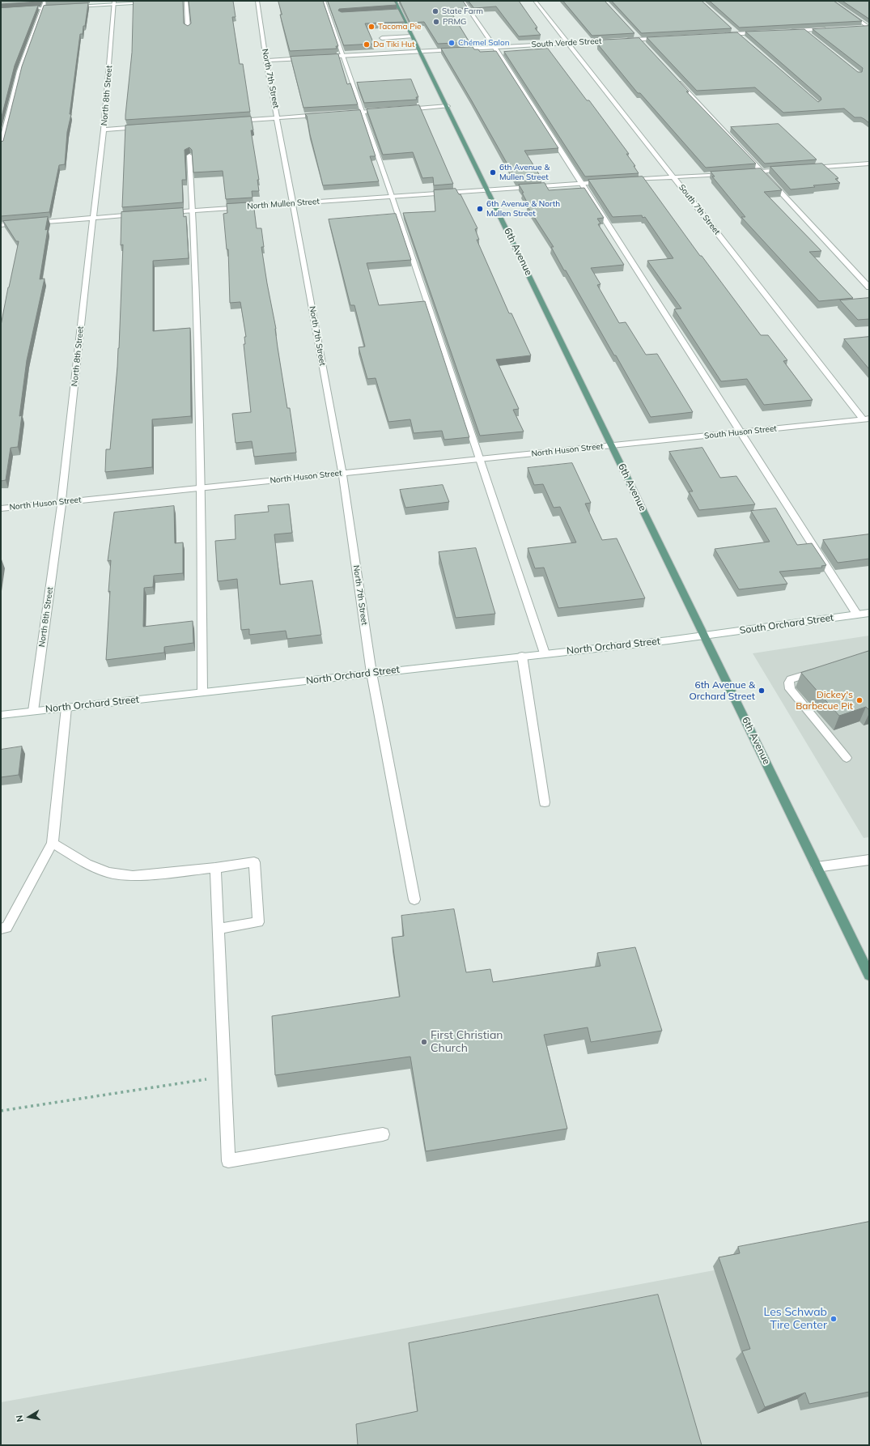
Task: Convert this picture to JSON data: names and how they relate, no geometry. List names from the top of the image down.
{
  "streets": {
    "main road": ["6th Avenue"],
    "street": [
      "South Verde Street",
      "North 7th Street",
      "North 8th Street",
      "North Mullen Street",
      "South 7th Street",
      "South Huson Street",
      "North Huson Street",
      "South Orchard Street",
      "North Orchard Street"
    ]
  },
  "crossings": [
    ["South Verde Street", "South 7th Street"],
    ["South Verde Street", "6th Avenue"],
    ["North 7th Street", "North Mullen Street"],
    ["North 7th Street", "North Huson Street"],
    ["North 7th Street", "North Orchard Street"],
    ["North 8th Street", "North Huson Street"],
    ["North 8th Street", "North Orchard Street"],
    ["North Mullen Street", "6th Avenue"],
    ["South 7th Street", "South Huson Street"],
    ["6th Avenue", "South Huson Street"],
    ["6th Avenue", "North Huson Street"],
    ["6th Avenue", "South Orchard Street"],
    ["6th Avenue", "North Orchard Street"],
    ["South Huson Street", "North Huson Street"],
    ["South Orchard Street", "North Orchard Street"]
  ],
  "places": [
    "State Farm",
    "PRMG",
    "Tacoma Pie",
    "Chémel Salon",
    "Da Tiki Hut",
    "6th Avenue & Mullen Street",
    "6th Avenue & North Mullen Street",
    "6th Avenue & Orchard Street",
    "Dickey's Barbecue Pit",
    "First Christian Church",
    "Les Schwab Tire Center"
  ],
  "north": "left"
}
